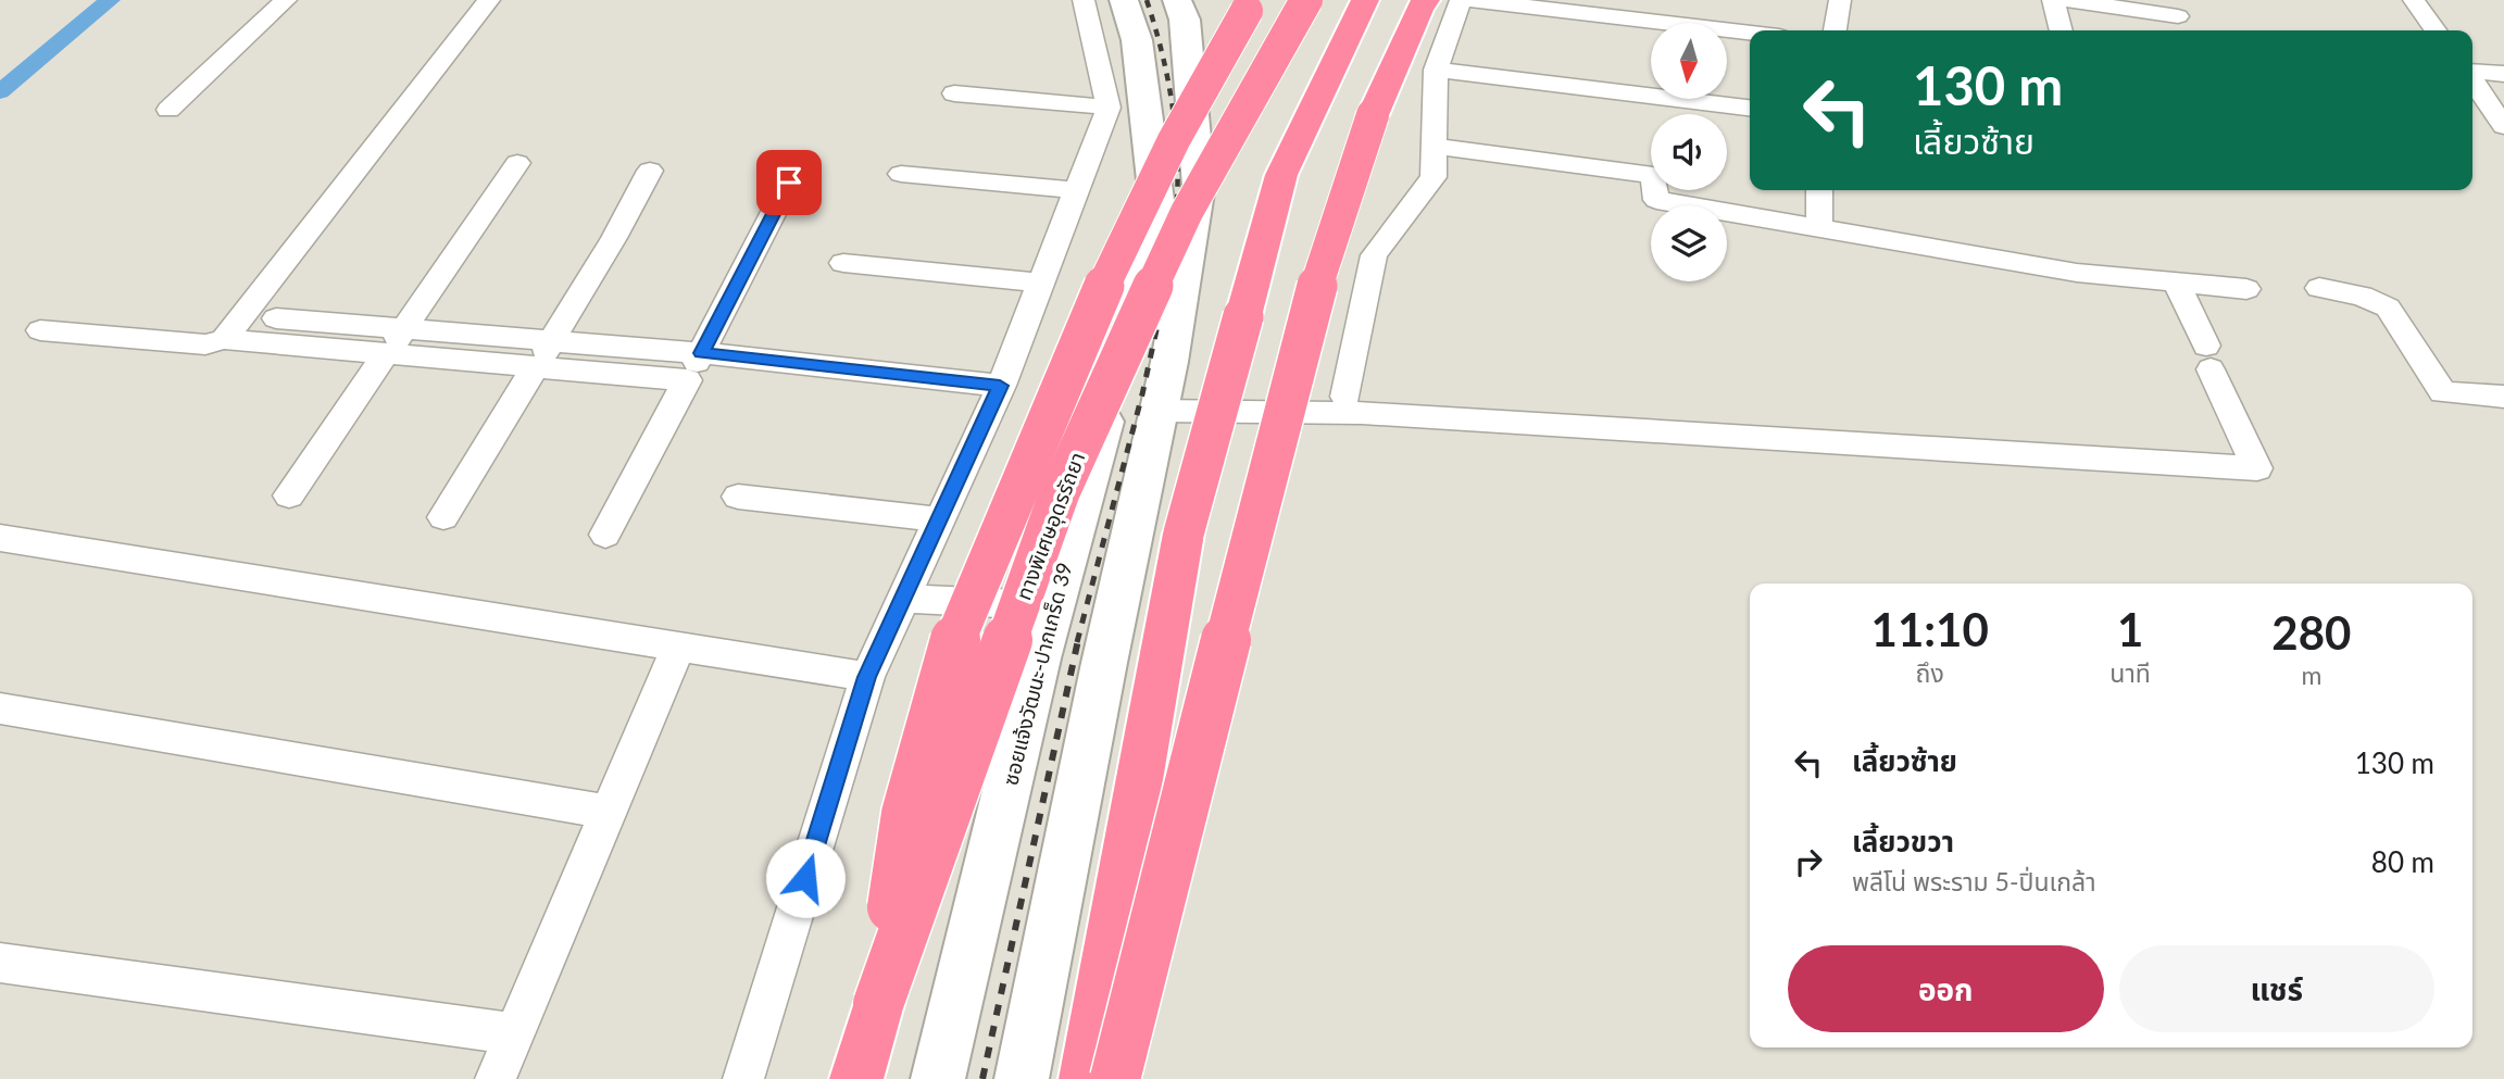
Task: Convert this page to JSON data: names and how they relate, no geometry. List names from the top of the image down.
{
  "streets": {
    "highway": ["ทางพิเศษอุดรรัถยา"],
    "main road": ["ซอยแจ้งวัฒนะ-ปากเกร็ด 39"]
  },
  "north": "bottom",
  "page": {
    "turn": ["130 m", "เลี้ยวซ้าย"],
    "eta": [
      "11:10",
      "ถึง",
      "1",
      "นาที",
      "280",
      "m"
    ],
    "list": [
      {
        "name": "เลี้ยวซ้าย",
        "value": "130 m"
      },
      {
        "name": "เลี้ยวขวา",
        "note": "พลีโน่ พระราม 5-ปิ่นเกล้า",
        "value": "80 m"
      }
    ],
    "buttons": ["ออก", "แชร์"]
  }
}
